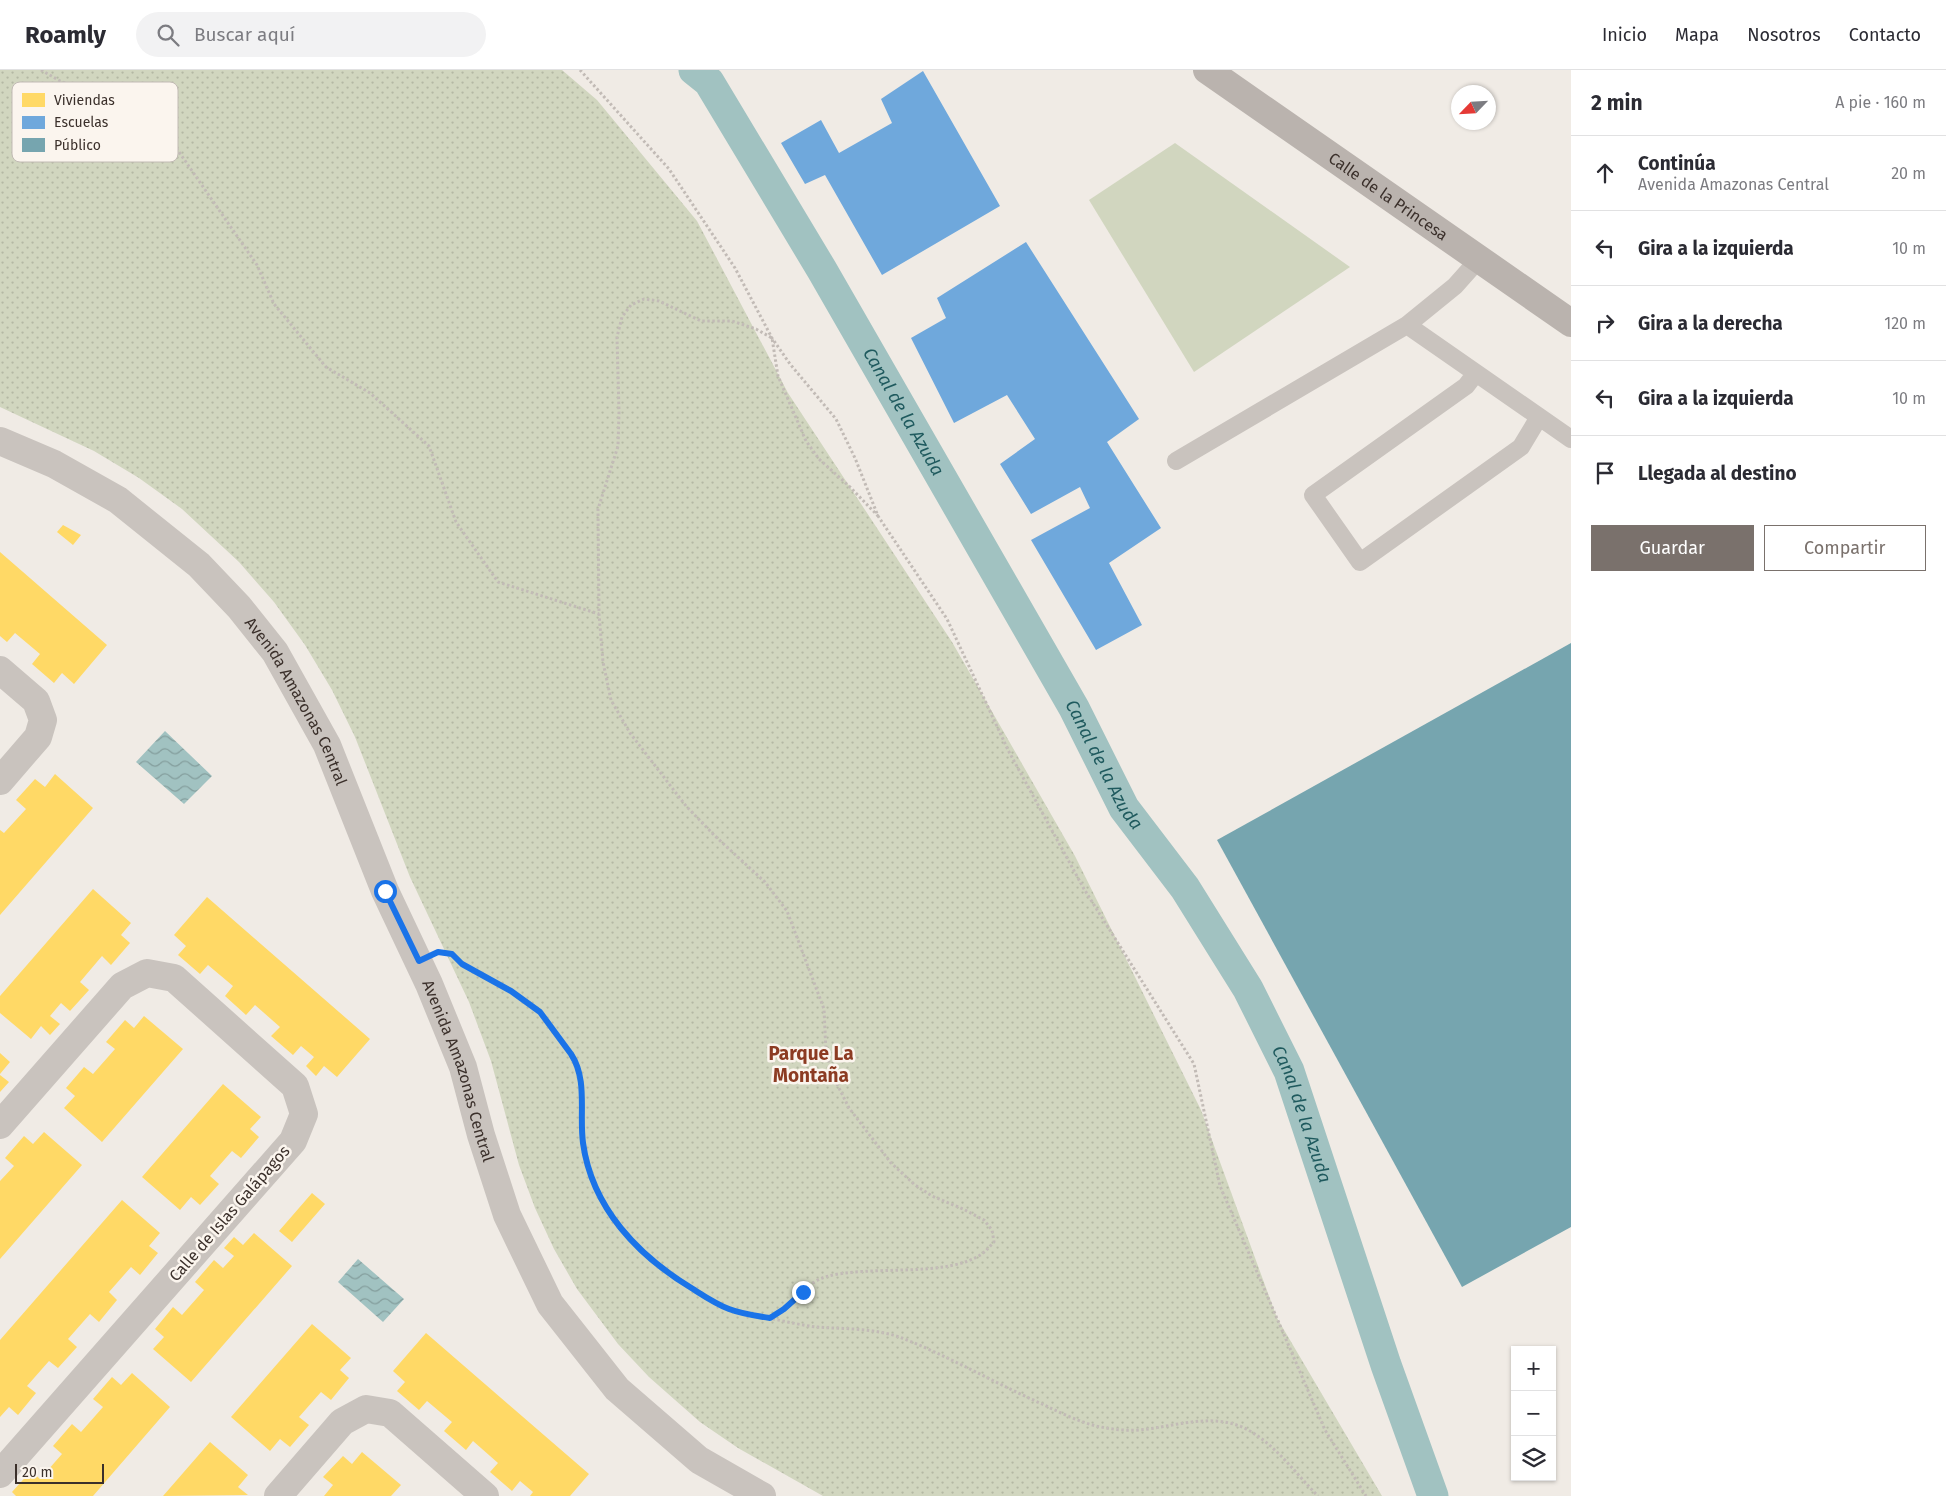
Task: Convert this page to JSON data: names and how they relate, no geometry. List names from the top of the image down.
{
  "streets": {
    "street": ["Calle de la Princesa", "Avenida Amazonas Central", "Calle de Islas Galápagos"]
  },
  "districts": ["Parque La Montaña"],
  "water": ["Canal de la Azuda"],
  "legend": ["Viviendas", "Escuelas", "Público"],
  "scale_bar": "20 m",
  "north": "bottom left",
  "page": {
    "header": "Roamly",
    "search": "Buscar aquí",
    "nav": [
      "Inicio",
      "Mapa",
      "Nosotros",
      "Contacto"
    ],
    "heading": ["2 min", "A pie · 160 m"],
    "list": [
      ["Continúa", "Avenida Amazonas Central", "20 m"],
      ["Gira a la izquierda", "10 m"],
      ["Gira a la derecha", "120 m"],
      ["Gira a la izquierda", "10 m"],
      "Llegada al destino"
    ],
    "buttons": ["Guardar", "Compartir"],
    "map_buttons": ["+", "−"],
    "scale": "20 m"
  }
}
